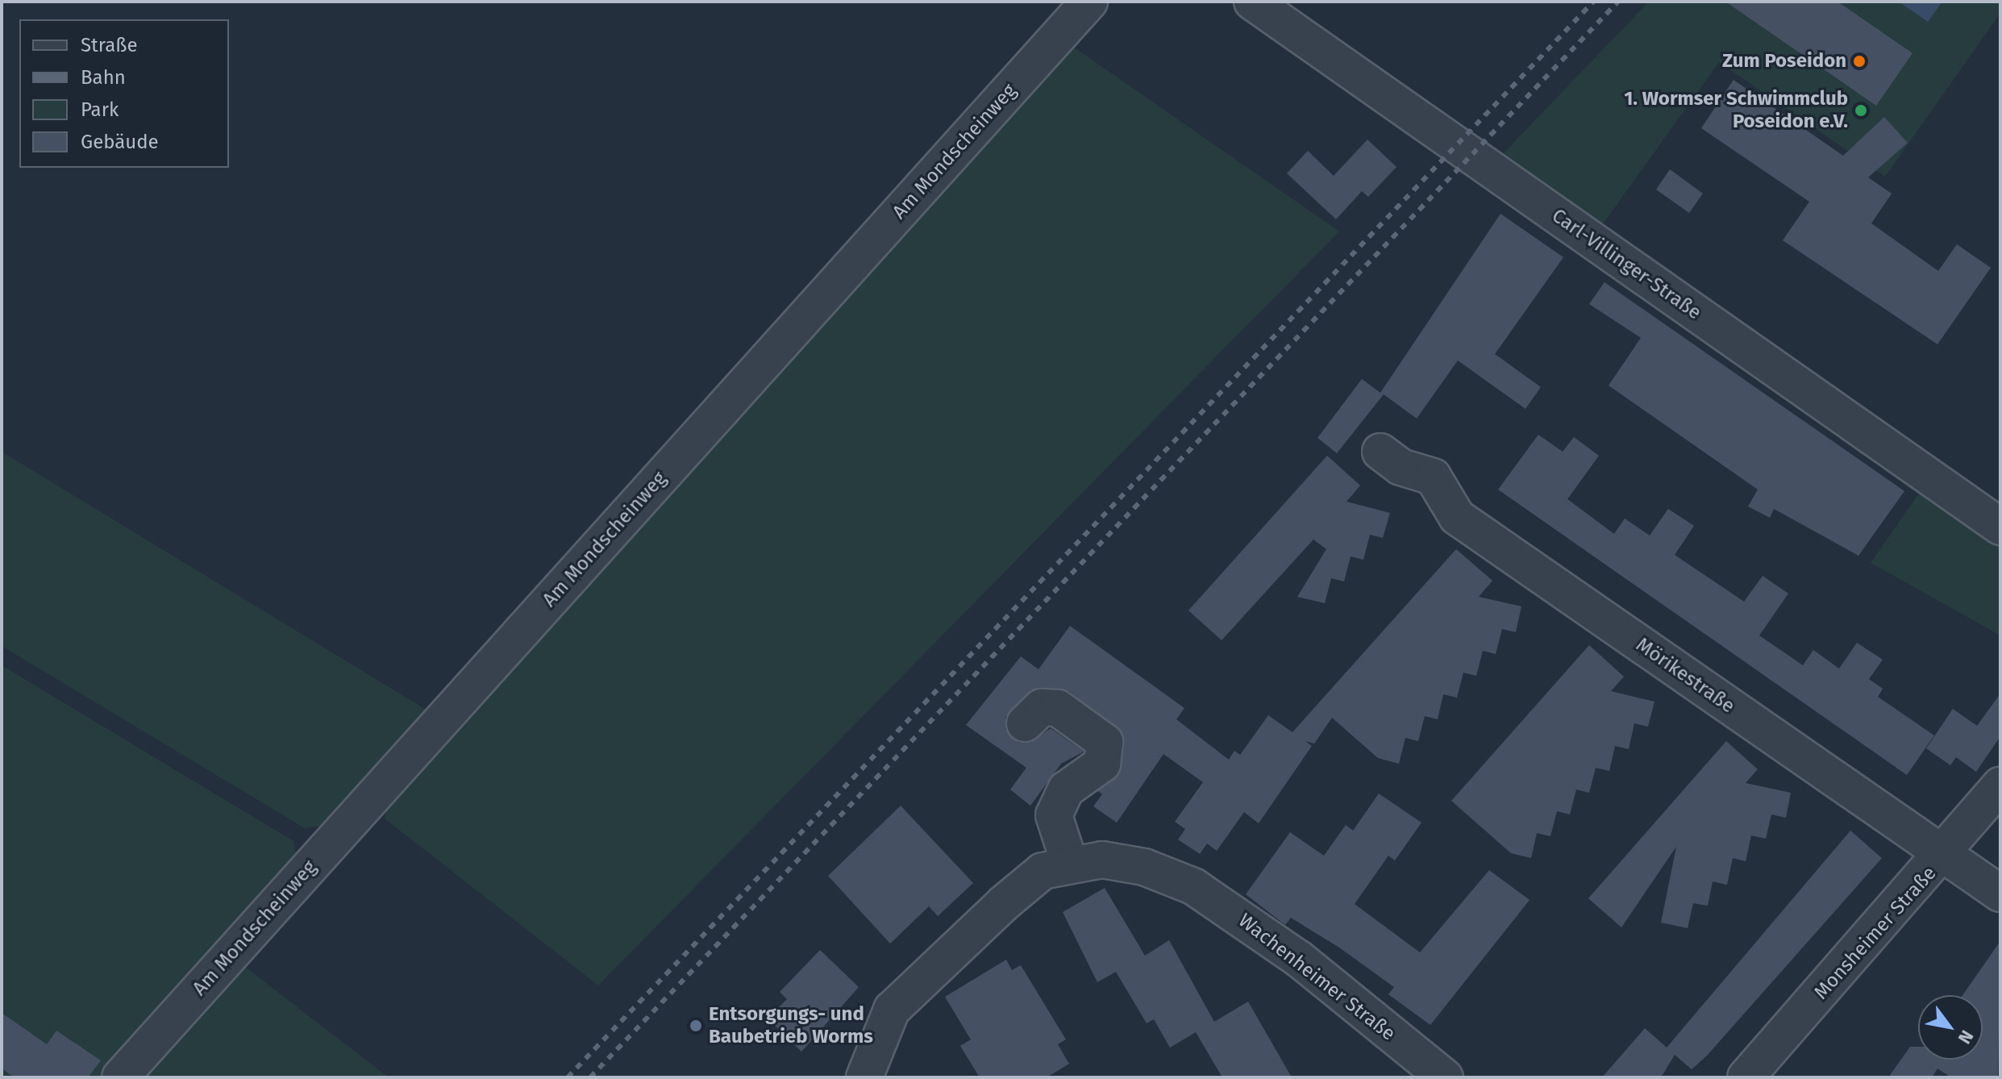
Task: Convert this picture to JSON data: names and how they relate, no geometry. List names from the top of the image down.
{
  "streets": {
    "street": [
      "Am Mondscheinweg",
      "Carl-Villinger-Straße",
      "Mörikestraße",
      "Monsheimer Straße",
      "Wachenheimer Straße"
    ]
  },
  "crossings": [
    ["Mörikestraße", "Monsheimer Straße"]
  ],
  "places": ["Zum Poseidon", "1. Wormser Schwimmclub Poseidon e.V.", "Entsorgungs- und Baubetrieb Worms"],
  "legend": [
    "Straße",
    "Bahn",
    "Park",
    "Gebäude"
  ],
  "north": "bottom right"
}
